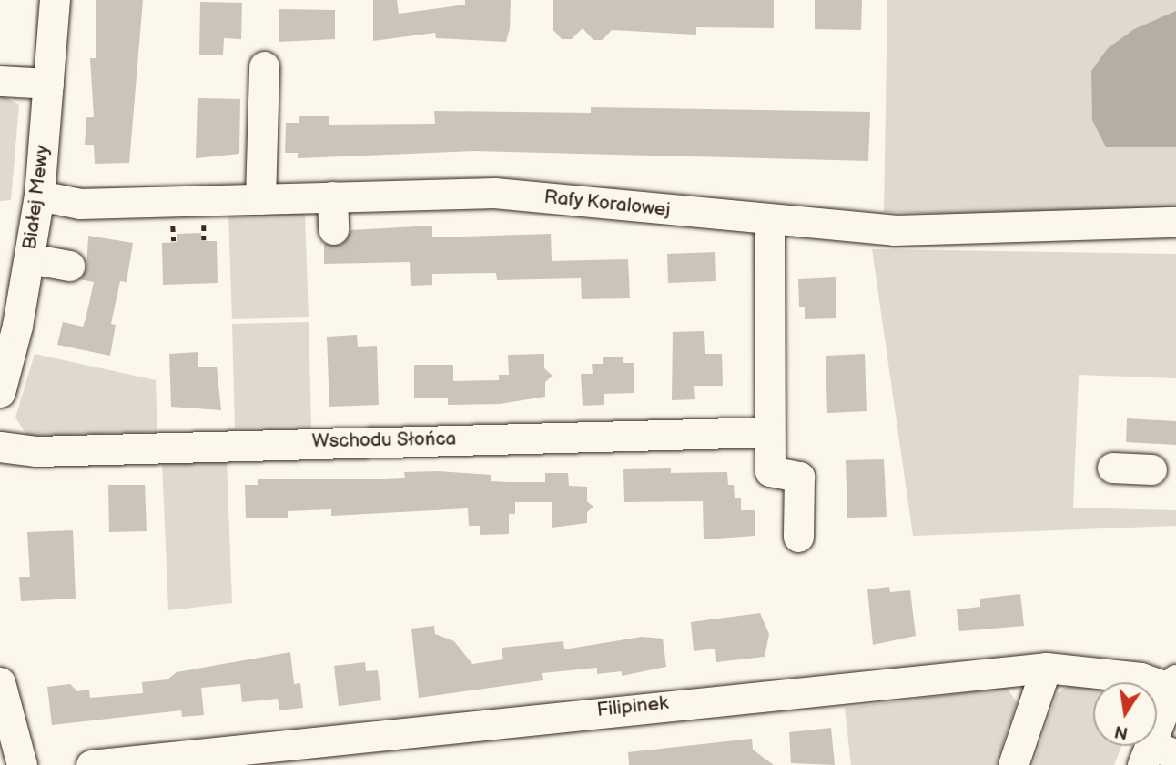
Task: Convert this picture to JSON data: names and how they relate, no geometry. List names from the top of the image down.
{
  "streets": {
    "street": [
      "Białej Mewy",
      "Rafy Koralowej",
      "Wschodu Słońca",
      "Filipinek"
    ]
  },
  "crossings": [
    ["Białej Mewy", "Rafy Koralowej"]
  ],
  "north": "bottom"
}
